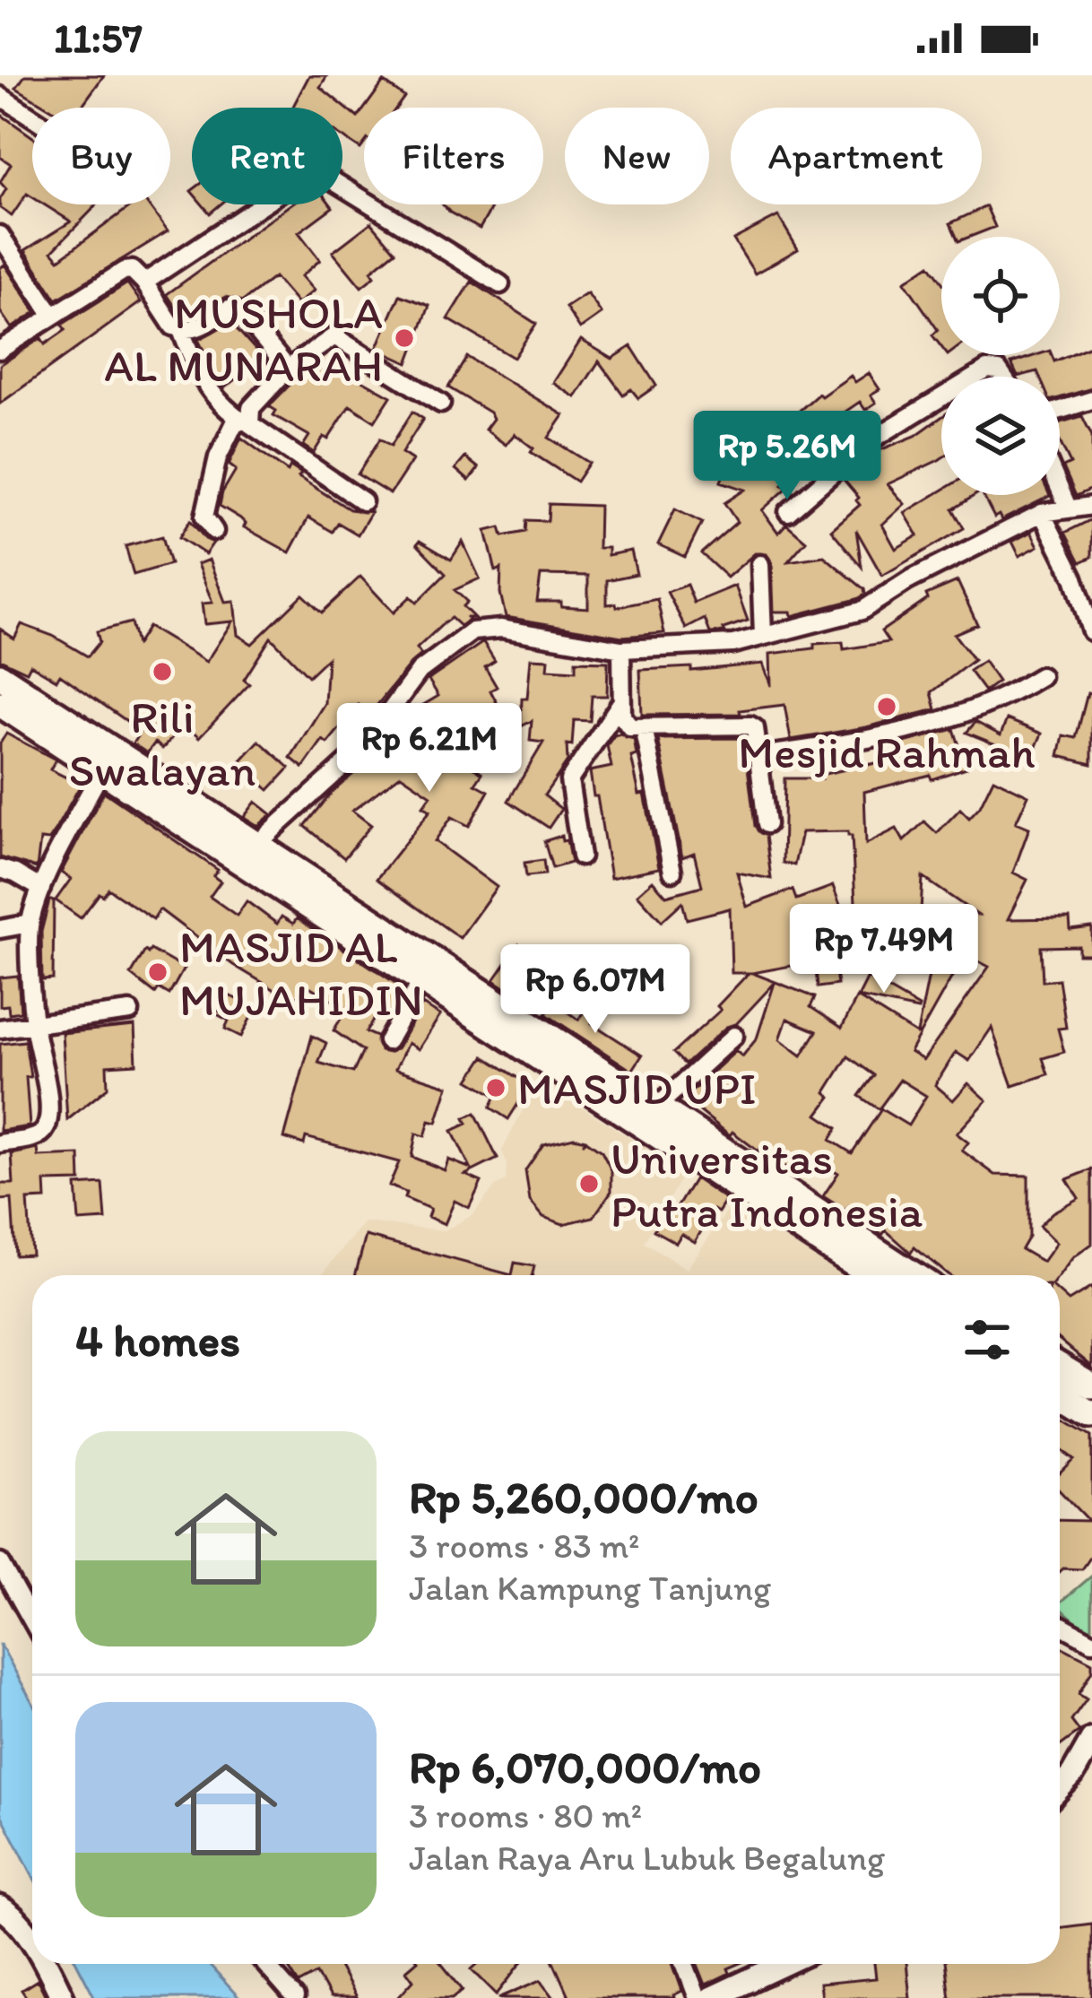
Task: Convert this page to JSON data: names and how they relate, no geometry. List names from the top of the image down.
{
  "places": [
    "MUSHOLA AL MUNARAH",
    "Rili Swalayan",
    "Mesjid Rahmah",
    "MASJID AL MUJAHIDIN",
    "MASJID UPI",
    "Universitas Putra Indonesia"
  ],
  "page": {
    "status": "11:57",
    "chip": [
      "Buy",
      "Rent",
      "Filters",
      "New",
      "Apartment"
    ],
    "price": [
      "Rp 5.26M",
      "Rp 6.21M",
      "Rp 7.49M",
      "Rp 6.07M"
    ],
    "heading": "4 homes",
    "list": [
      {
        "name": "Rp 5,260,000/mo",
        "note": "3 rooms · 83 m² · Jalan Kampung Tanjung"
      },
      {
        "name": "Rp 6,070,000/mo",
        "note": "3 rooms · 80 m² · Jalan Raya Aru Lubuk Begalung"
      }
    ]
  }
}
